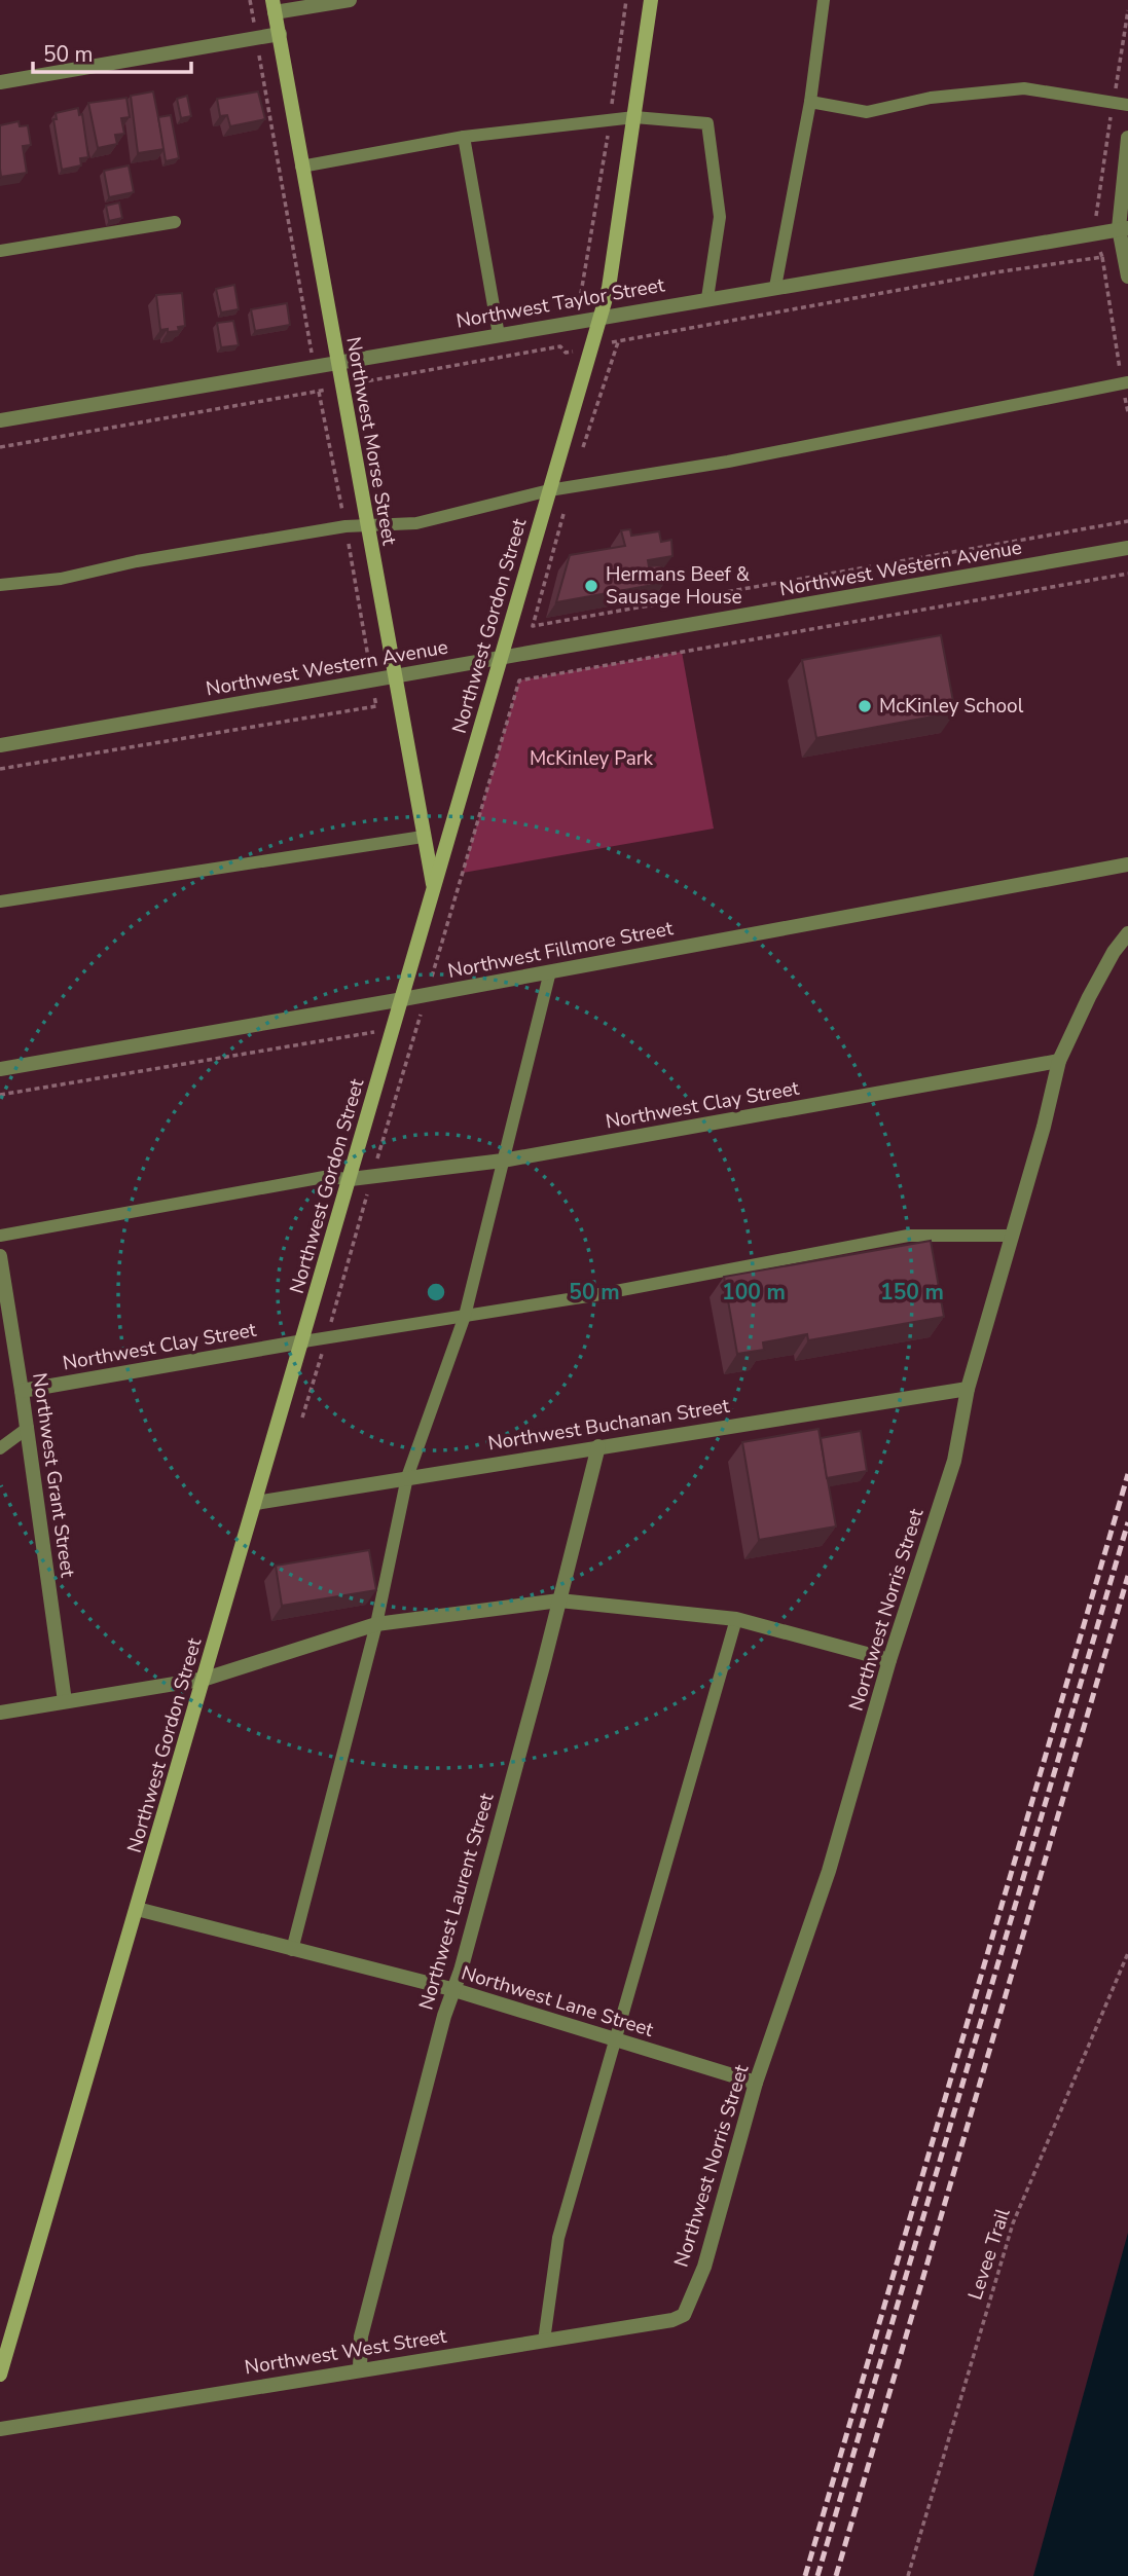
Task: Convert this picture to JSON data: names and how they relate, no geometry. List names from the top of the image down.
{
  "streets": {
    "main road": ["Northwest Morse Street", "Northwest Gordon Street"],
    "street": [
      "Northwest Taylor Street",
      "Northwest Western Avenue",
      "Northwest Fillmore Street",
      "Northwest Clay Street",
      "Northwest Buchanan Street",
      "Northwest Grant Street",
      "Northwest Norris Street",
      "Northwest Laurent Street",
      "Northwest Lane Street",
      "Northwest West Street"
    ],
    "path": ["Levee Trail"]
  },
  "crossings": [
    ["Northwest Taylor Street", "Northwest Morse Street"],
    ["Northwest Taylor Street", "Northwest Gordon Street"],
    ["Northwest Morse Street", "Northwest Western Avenue"],
    ["Northwest Morse Street", "Northwest Gordon Street"],
    ["Northwest Western Avenue", "Northwest Gordon Street"],
    ["Northwest Gordon Street", "Northwest Fillmore Street"],
    ["Northwest Gordon Street", "Northwest Clay Street"],
    ["Northwest Gordon Street", "Northwest Buchanan Street"],
    ["Northwest Gordon Street", "Northwest Lane Street"],
    ["Northwest Clay Street", "Northwest Grant Street"],
    ["Northwest Clay Street", "Northwest Norris Street"],
    ["Northwest Buchanan Street", "Northwest Norris Street"],
    ["Northwest Buchanan Street", "Northwest Laurent Street"],
    ["Northwest Norris Street", "Northwest Lane Street"],
    ["Northwest Norris Street", "Northwest West Street"],
    ["Northwest Laurent Street", "Northwest Lane Street"],
    ["Northwest Laurent Street", "Northwest West Street"]
  ],
  "parks": ["McKinley Park"],
  "places": ["Hermans Beef & Sausage House", "McKinley School"],
  "scale_bar": "50 m",
  "rings": ["50 m", "100 m", "150 m"]
}
